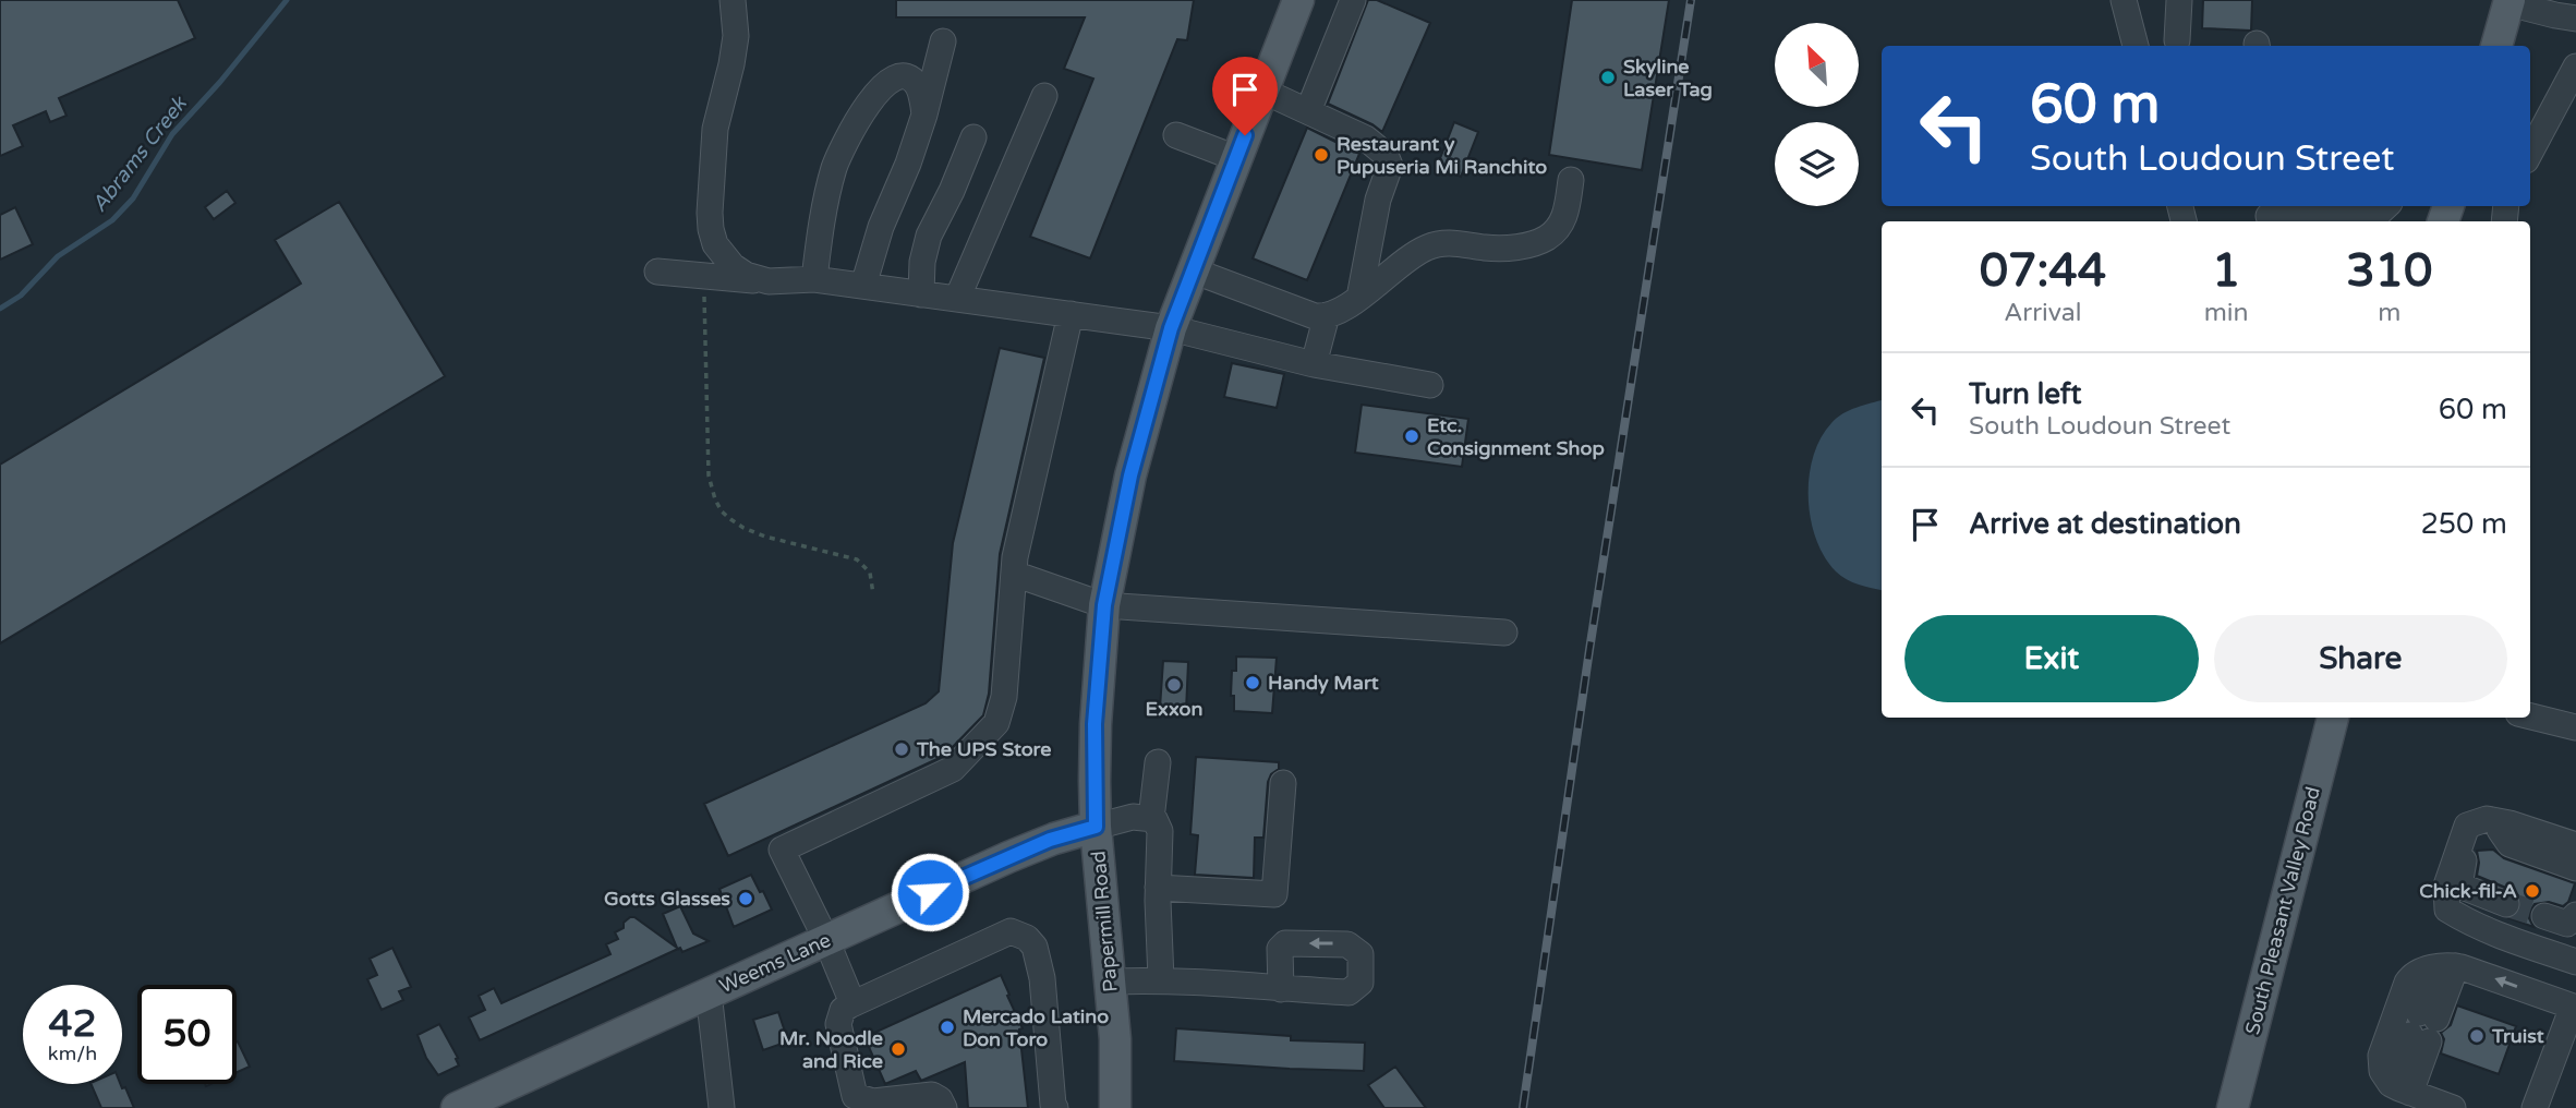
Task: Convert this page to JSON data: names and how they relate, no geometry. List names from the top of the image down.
{
  "streets": {
    "main road": ["South Pleasant Valley Road", "Papermill Road", "Weems Lane"]
  },
  "crossings": [
    ["Papermill Road", "Weems Lane"]
  ],
  "water": ["Abrams Creek"],
  "places": [
    "Skyline Laser Tag",
    "Restaurant y Pupuseria Mi Ranchito",
    "Etc. Consignment Shop",
    "Handy Mart",
    "Exxon",
    "The UPS Store",
    "Chick-fil-A",
    "Gotts Glasses",
    "Mercado Latino Don Toro",
    "Truist",
    "Mr. Noodle and Rice"
  ],
  "north": "top left",
  "page": {
    "turn": ["60 m", "South Loudoun Street"],
    "eta": [
      "07:44",
      "Arrival",
      "1",
      "min",
      "310",
      "m"
    ],
    "list": [
      {
        "name": "Turn left",
        "note": "South Loudoun Street",
        "value": "60 m"
      },
      {
        "name": "Arrive at destination",
        "value": "250 m"
      }
    ],
    "buttons": ["Exit", "Share"],
    "speed": "42 km/h",
    "limit": "50"
  }
}
